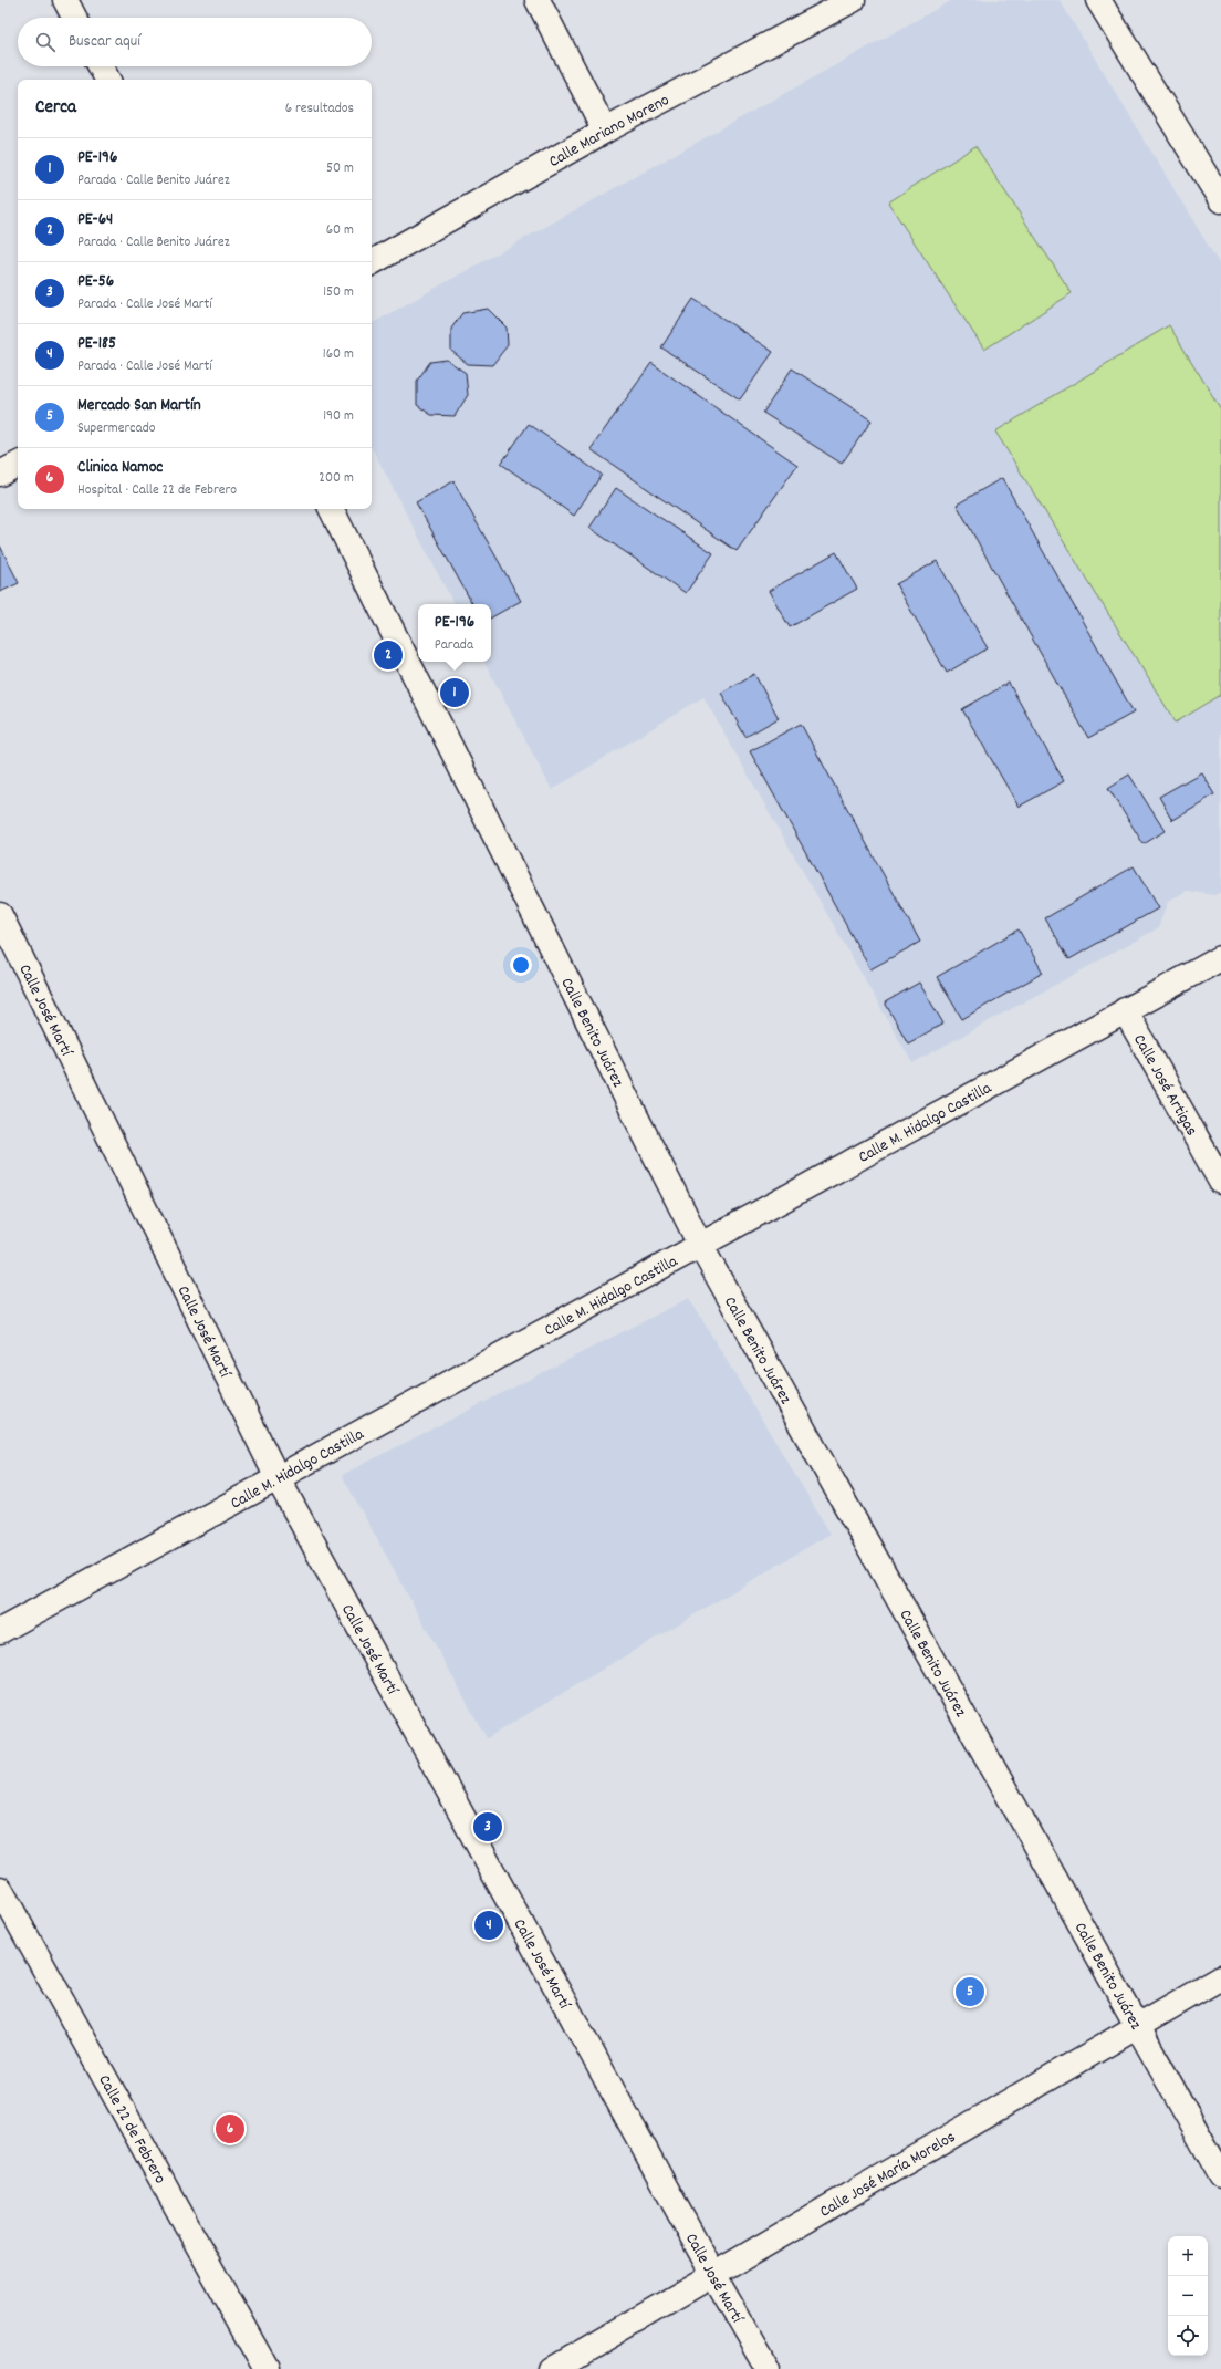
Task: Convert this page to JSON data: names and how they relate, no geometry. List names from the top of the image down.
{
  "streets": {
    "street": [
      "Calle Mariano Moreno",
      "Calle José Martí",
      "Calle Benito Juárez",
      "Calle José Artigas",
      "Calle M. Hidalgo Castilla",
      "Calle 22 de Febrero",
      "Calle José María Morelos"
    ]
  },
  "crossings": [
    ["Calle José Martí", "Calle M. Hidalgo Castilla"],
    ["Calle José Martí", "Calle José María Morelos"],
    ["Calle Benito Juárez", "Calle M. Hidalgo Castilla"],
    ["Calle Benito Juárez", "Calle José María Morelos"],
    ["Calle José Artigas", "Calle M. Hidalgo Castilla"]
  ],
  "page": {
    "search": "Buscar aquí",
    "heading": ["Cerca", "6 resultados"],
    "list": [
      {
        "mark": "1",
        "name": "PE-196",
        "note": "Parada · Calle Benito Juárez",
        "value": "50 m"
      },
      {
        "mark": "2",
        "name": "PE-64",
        "note": "Parada · Calle Benito Juárez",
        "value": "60 m"
      },
      {
        "mark": "3",
        "name": "PE-56",
        "note": "Parada · Calle José Martí",
        "value": "150 m"
      },
      {
        "mark": "4",
        "name": "PE-185",
        "note": "Parada · Calle José Martí",
        "value": "160 m"
      },
      {
        "mark": "5",
        "name": "Mercado San Martín",
        "note": "Supermercado",
        "value": "190 m"
      },
      {
        "mark": "6",
        "name": "Clinica Namoc",
        "note": "Hospital · Calle 22 de Febrero",
        "value": "200 m"
      }
    ],
    "popup": ["PE-196", "Parada"],
    "pins": [
      "2",
      "1",
      "3",
      "4",
      "5",
      "6"
    ],
    "map_buttons": ["+", "−"]
  }
}
